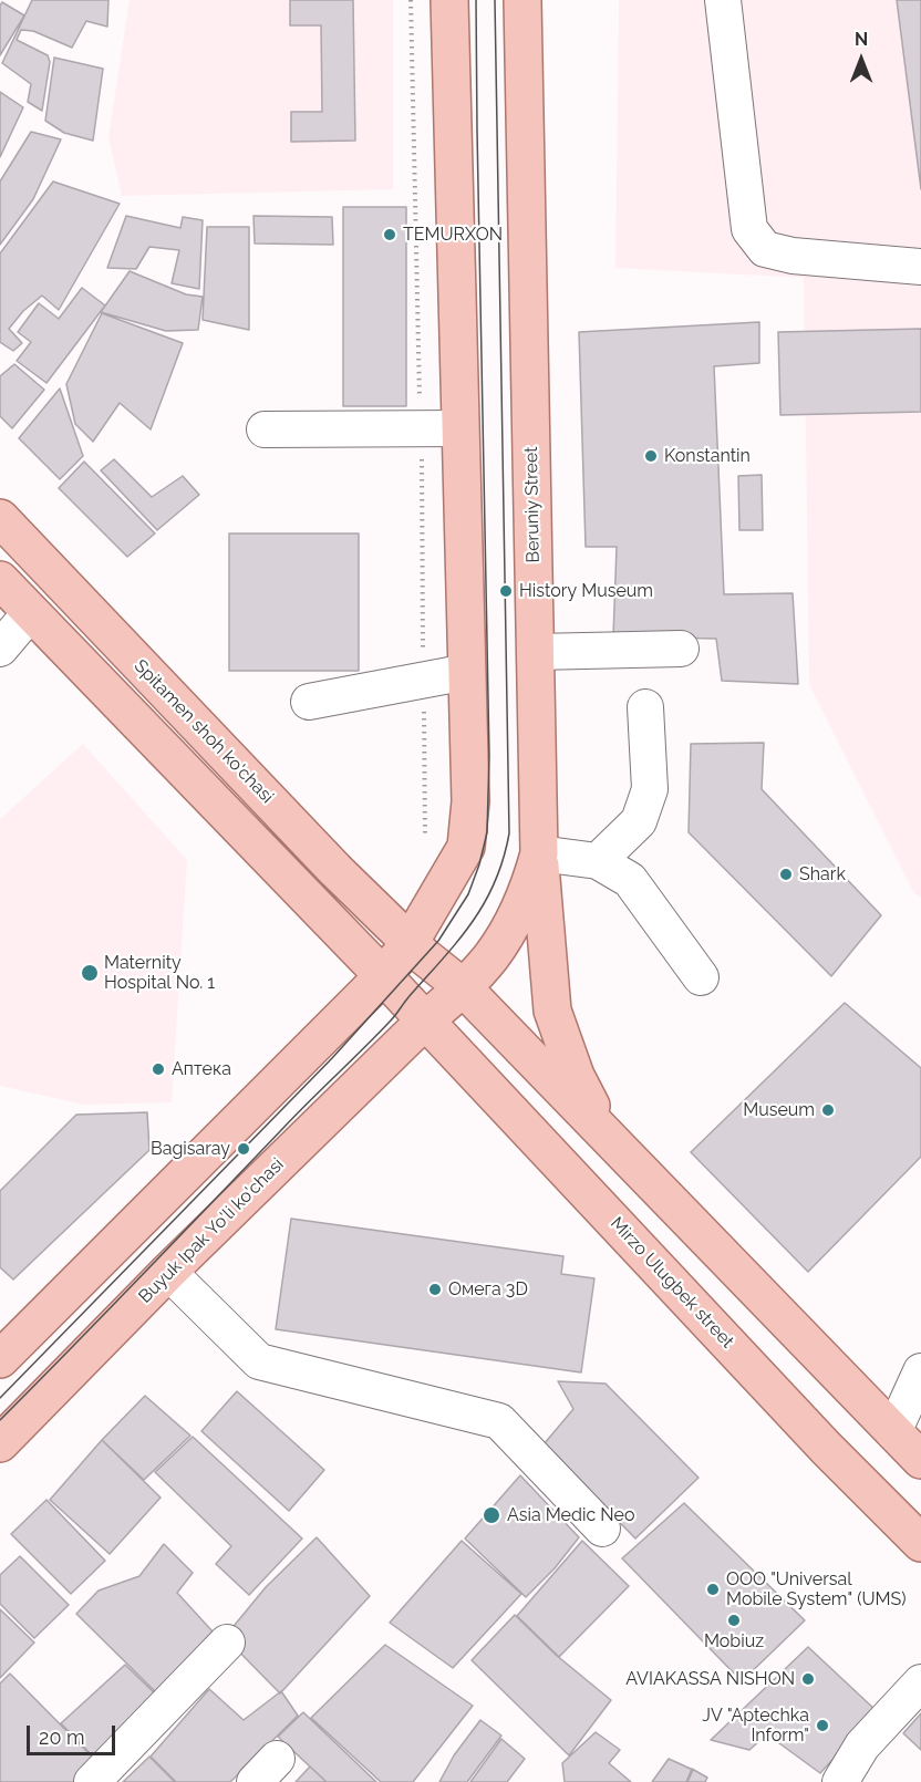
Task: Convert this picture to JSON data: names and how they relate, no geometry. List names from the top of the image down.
{
  "streets": {
    "main road": [
      "Beruniy Street",
      "Spitamen shoh ko'chasi",
      "Buyuk Ipak Yo'li ko'chasi",
      "Mirzo Ulugbek street"
    ]
  },
  "crossings": [
    ["Beruniy Street", "Spitamen shoh ko'chasi"],
    ["Beruniy Street", "Buyuk Ipak Yo'li ko'chasi"],
    ["Spitamen shoh ko'chasi", "Buyuk Ipak Yo'li ko'chasi"],
    ["Buyuk Ipak Yo'li ko'chasi", "Mirzo Ulugbek street"]
  ],
  "places": [
    "TEMURXON",
    "Konstantin",
    "History Museum",
    "Shark",
    "Maternity Hospital No. 1",
    "Аптека",
    "Museum",
    "Bagisaray",
    "Омега 3D",
    "Asia Medic Neo",
    "ООО \"Universal Mobile System\" (UMS)",
    "Mobiuz",
    "AVIAKASSA NISHON",
    "JV \"Aptechka Inform\""
  ],
  "scale_bar": "20 m",
  "north": "top"
}
